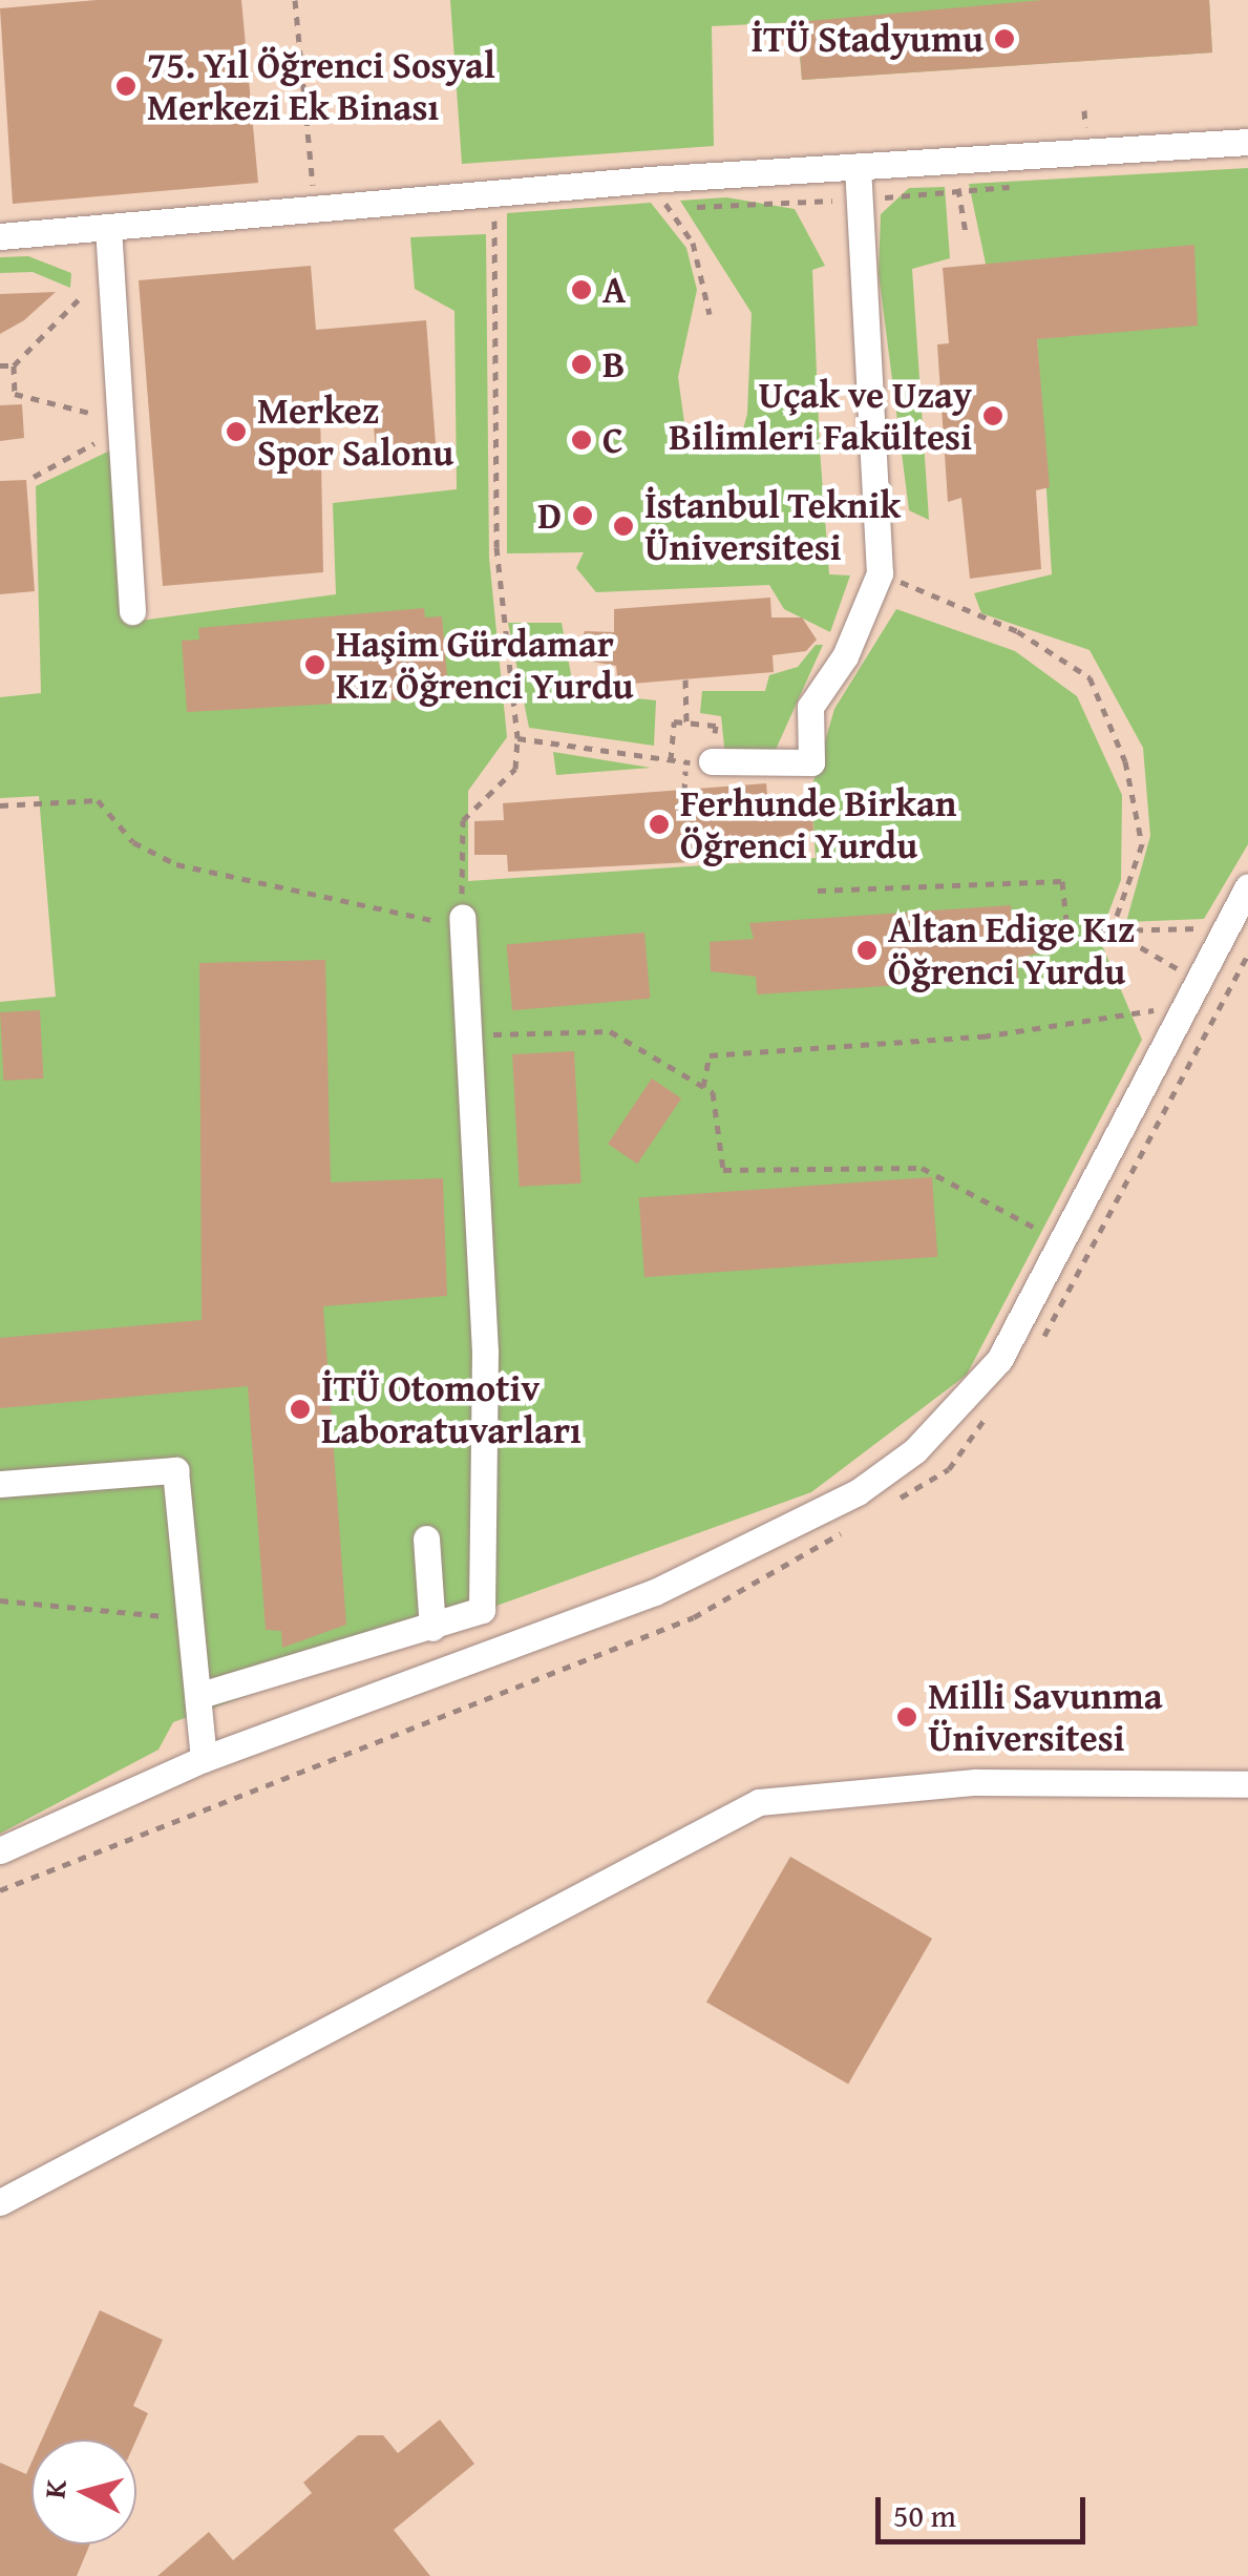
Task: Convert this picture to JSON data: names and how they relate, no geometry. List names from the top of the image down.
{
  "places": [
    "İTÜ Stadyumu",
    "75. Yıl Öğrenci Sosyal Merkezi Ek Binası",
    "A",
    "B",
    "Uçak ve Uzay Bilimleri Fakültesi",
    "Merkez Spor Salonu",
    "C",
    "D",
    "İstanbul Teknik Üniversitesi",
    "Haşim Gürdamar Kız Öğrenci Yurdu",
    "Ferhunde Birkan Öğrenci Yurdu",
    "Altan Edige Kız Öğrenci Yurdu",
    "İTÜ Otomotiv Laboratuvarları",
    "Milli Savunma Üniversitesi"
  ],
  "scale_bar": "50 m",
  "north": "left"
}
